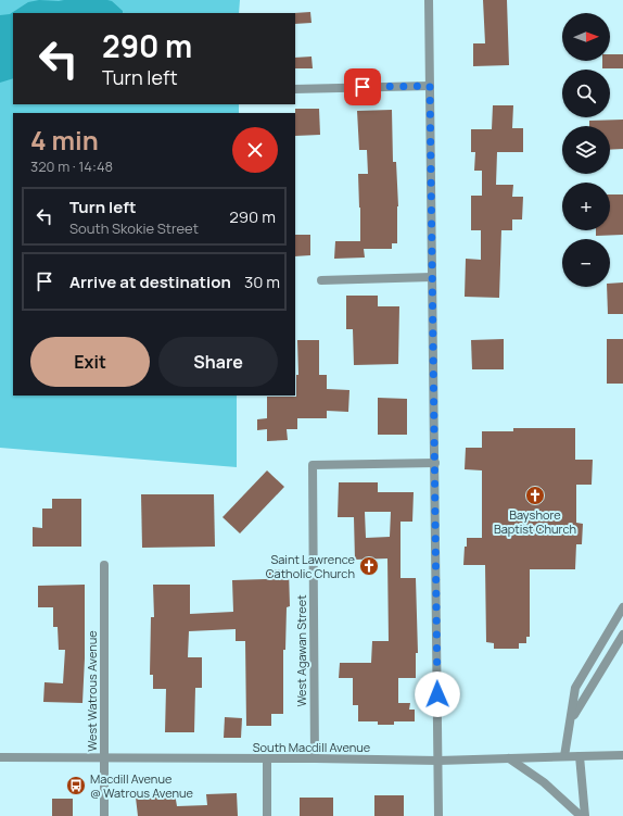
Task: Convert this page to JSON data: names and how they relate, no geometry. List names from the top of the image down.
{
  "streets": {
    "street": ["West Agawan Street", "West Watrous Avenue", "South Macdill Avenue"]
  },
  "crossings": [
    ["West Agawan Street", "South Macdill Avenue"],
    ["West Watrous Avenue", "South Macdill Avenue"]
  ],
  "places": {
    "church": ["Bayshore Baptist Church", "Saint Lawrence Catholic Church"],
    "bus stop": ["Macdill Avenue @ Watrous Avenue"]
  },
  "north": "right",
  "page": {
    "map_buttons": ["+", "−"],
    "turn": ["290 m", "Turn left"],
    "heading": ["4 min", "320 m · 14:48"],
    "list": [
      {
        "name": "Turn left",
        "note": "South Skokie Street",
        "value": "290 m"
      },
      {
        "name": "Arrive at destination",
        "value": "30 m"
      }
    ],
    "buttons": ["Exit", "Share"]
  }
}
